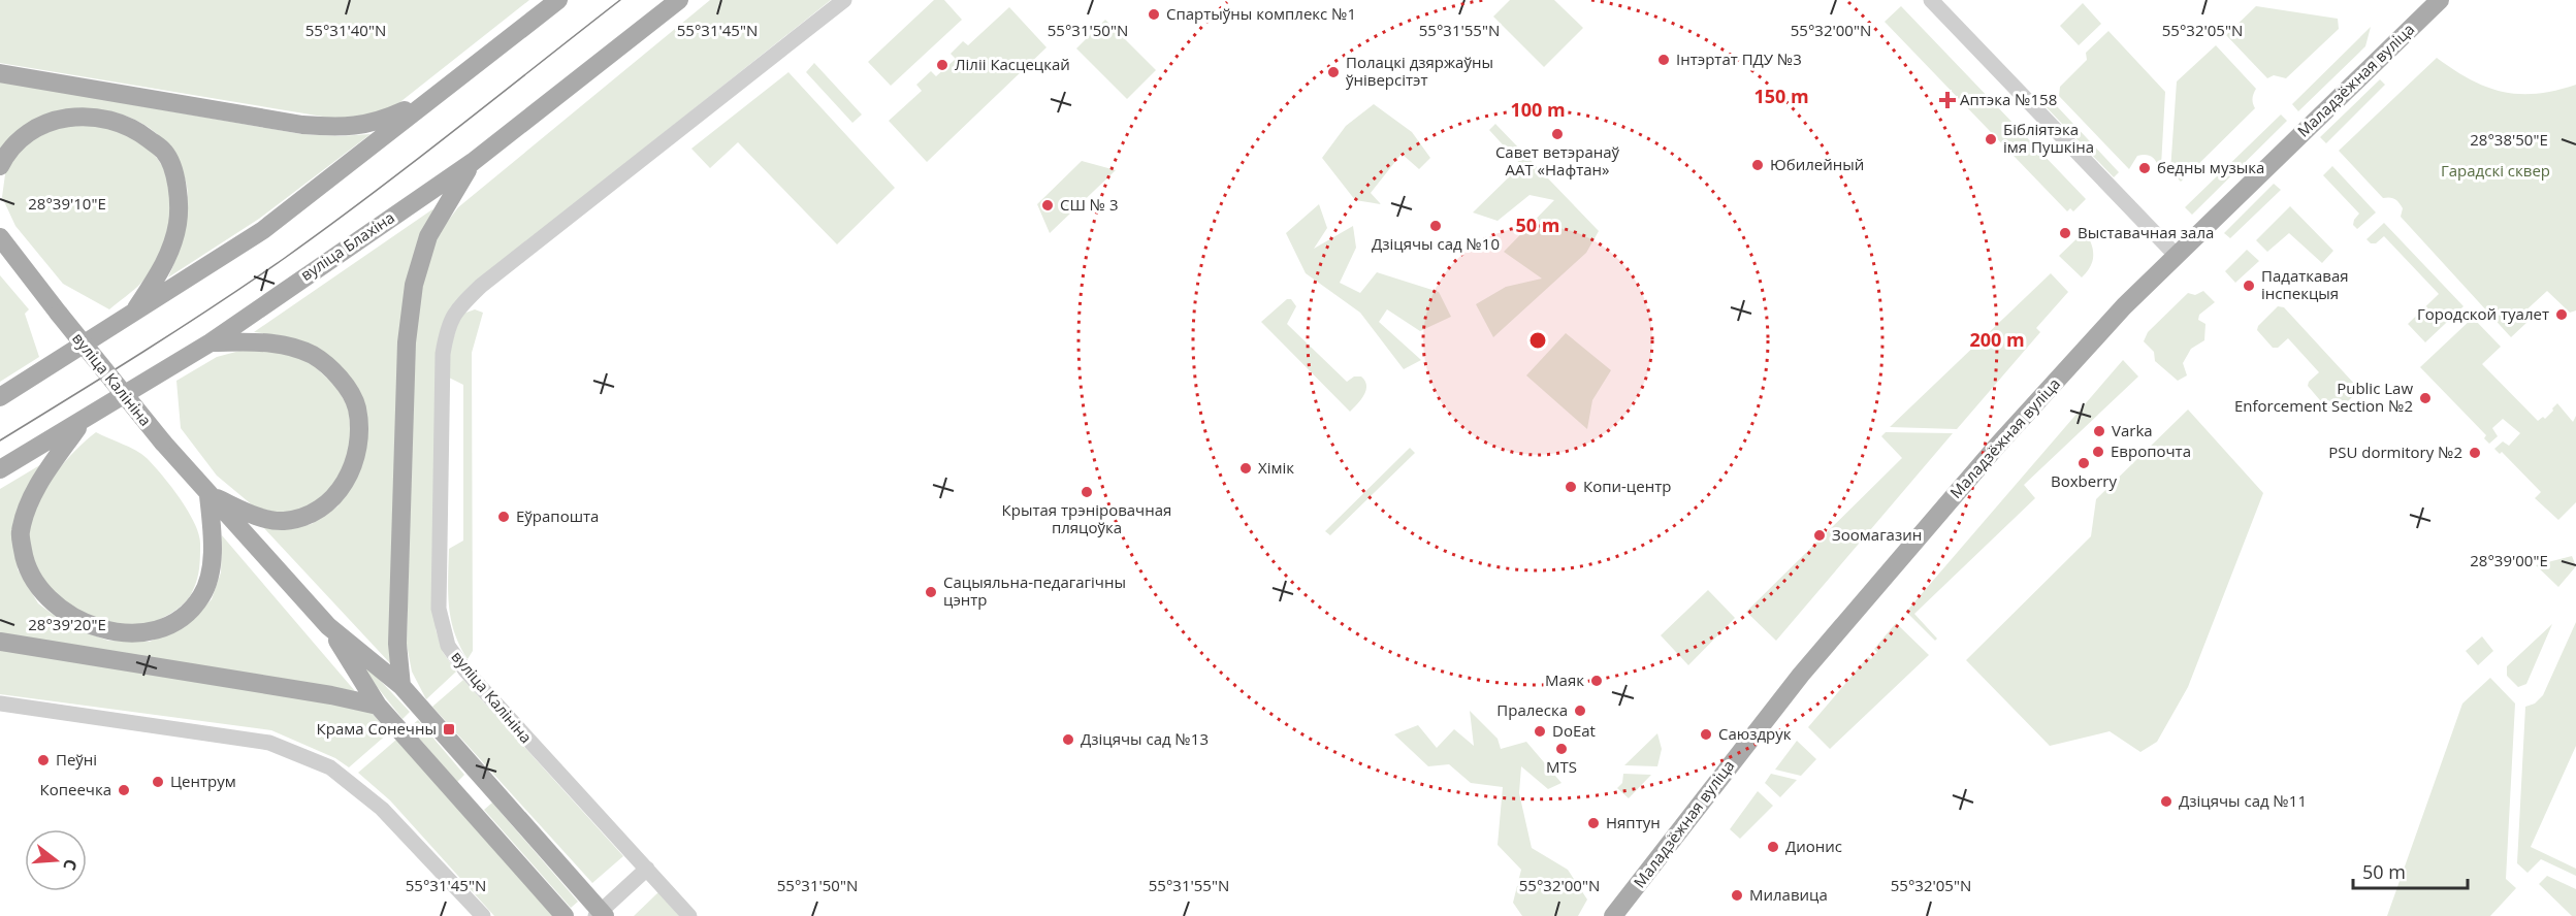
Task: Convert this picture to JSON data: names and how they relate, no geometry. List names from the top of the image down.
{
  "streets": {
    "main road": ["Маладзёжная вуліца", "вуліца Блахіна", "вуліца Калініна"]
  },
  "parks": ["Гарадскі сквер"],
  "places": {
    "other": [
      "Спартыўны комплекс №1",
      "Інтэртат ПДУ №3",
      "Ліліі Касцецкай",
      "Полацкі дзяржаўны ўніверсітэт",
      "Савет ветэранаў ААТ «Нафтан»",
      "Бібліятэка імя Пушкіна",
      "Юбилейный",
      "бедны музыка",
      "СШ № 3",
      "Дзіцячы сад №10",
      "Выставачная зала",
      "Падаткавая інспекцыя",
      "Городской туалет",
      "Public Law Enforcement Section №2",
      "Varka",
      "Европочта",
      "PSU dormitory №2",
      "Boxberry",
      "Хімік",
      "Копи-центр",
      "Крытая трэніровачная пляцоўка",
      "Еўрапошта",
      "Зоомагазин",
      "Сацыяльна-педагагічны цэнтр",
      "Маяк",
      "Пралеска",
      "DoEat",
      "Саюздрук",
      "Дзіцячы сад №13",
      "MTS",
      "Пеўні",
      "Центрум",
      "Копеечка",
      "Дзіцячы сад №11",
      "Няптун",
      "Дионис",
      "Милавица"
    ],
    "health": ["Аптэка №158"],
    "transit": ["Крама Сонечны"]
  },
  "scale_bar": "50 m",
  "north": "right",
  "coordinates": [
    "55°31'40\"N",
    "55°31'45\"N",
    "55°31'50\"N",
    "55°31'55\"N",
    "55°32'00\"N",
    "55°32'05\"N",
    "28°38'50\"E",
    "28°39'10\"E",
    "28°39'00\"E",
    "28°39'20\"E"
  ],
  "rings": [
    "150 m",
    "100 m",
    "50 m",
    "200 m"
  ]
}
